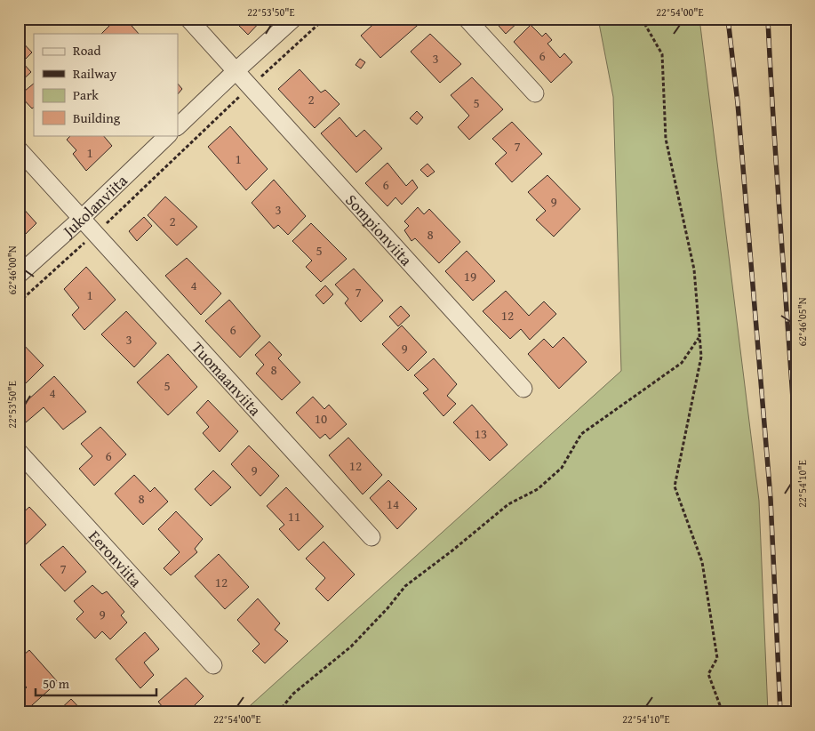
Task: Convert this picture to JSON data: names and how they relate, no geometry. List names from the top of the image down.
{
  "streets": {
    "street": [
      "Jukolanviita",
      "Sompionviita",
      "Tuomaanviita",
      "Eeronviita"
    ]
  },
  "crossings": [
    ["Jukolanviita", "Tuomaanviita"]
  ],
  "house_numbers": [
    "6",
    "3",
    "2",
    "5",
    "7",
    "1",
    "1",
    "6",
    "9",
    "3",
    "2",
    "8",
    "5",
    "19",
    "4",
    "7",
    "1",
    "12",
    "6",
    "3",
    "9",
    "8",
    "5",
    "4",
    "10",
    "13",
    "6",
    "12",
    "9",
    "8",
    "14",
    "11",
    "7",
    "12",
    "9"
  ],
  "legend": [
    "Road",
    "Railway",
    "Park",
    "Building"
  ],
  "scale_bar": "50 m",
  "coordinates": [
    "22°53'50\"E",
    "22°54'00\"E",
    "62°46'00\"N",
    "62°46'05\"N",
    "22°54'10\"E"
  ]
}
